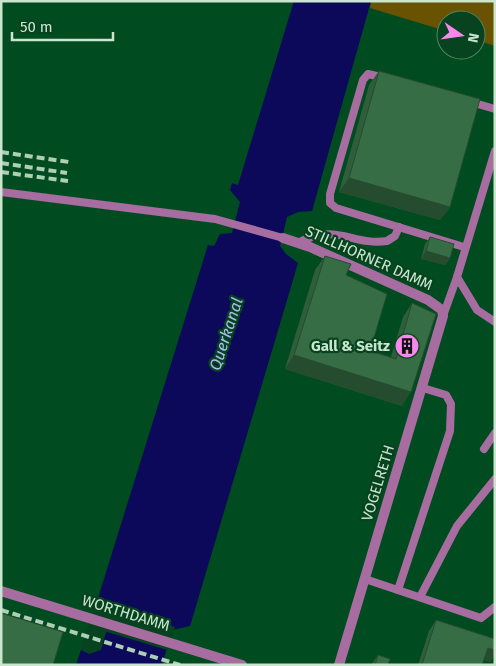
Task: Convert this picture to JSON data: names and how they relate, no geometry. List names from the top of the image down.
{
  "streets": {
    "street": ["STILLHORNER DAMM", "VOGELRETH", "WORTHDAMM"]
  },
  "crossings": [
    ["STILLHORNER DAMM", "VOGELRETH"]
  ],
  "water": ["Querkanal"],
  "places": {
    "building": ["Gall & Seitz"]
  },
  "scale_bar": "50 m",
  "north": "right"
}
